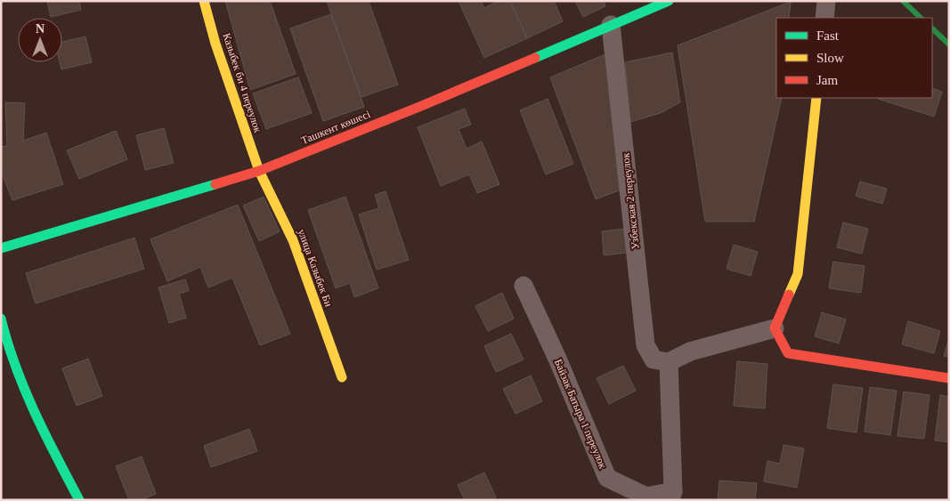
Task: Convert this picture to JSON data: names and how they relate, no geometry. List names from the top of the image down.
{
  "streets": {
    "main road": ["Казыбек би 4 переулок", "Ташкент көшесі", "улица Казыбек Би"],
    "street": ["Узбекская 2 переулок", "Байзак Батыра 1 переулок"]
  },
  "crossings": [
    ["Казыбек би 4 переулок", "Ташкент көшесі"],
    ["Казыбек би 4 переулок", "улица Казыбек Би"],
    ["Ташкент көшесі", "Узбекская 2 переулок"],
    ["Ташкент көшесі", "улица Казыбек Би"],
    ["Узбекская 2 переулок", "Байзак Батыра 1 переулок"]
  ],
  "legend": ["Fast", "Slow", "Jam"],
  "north": "top"
}
